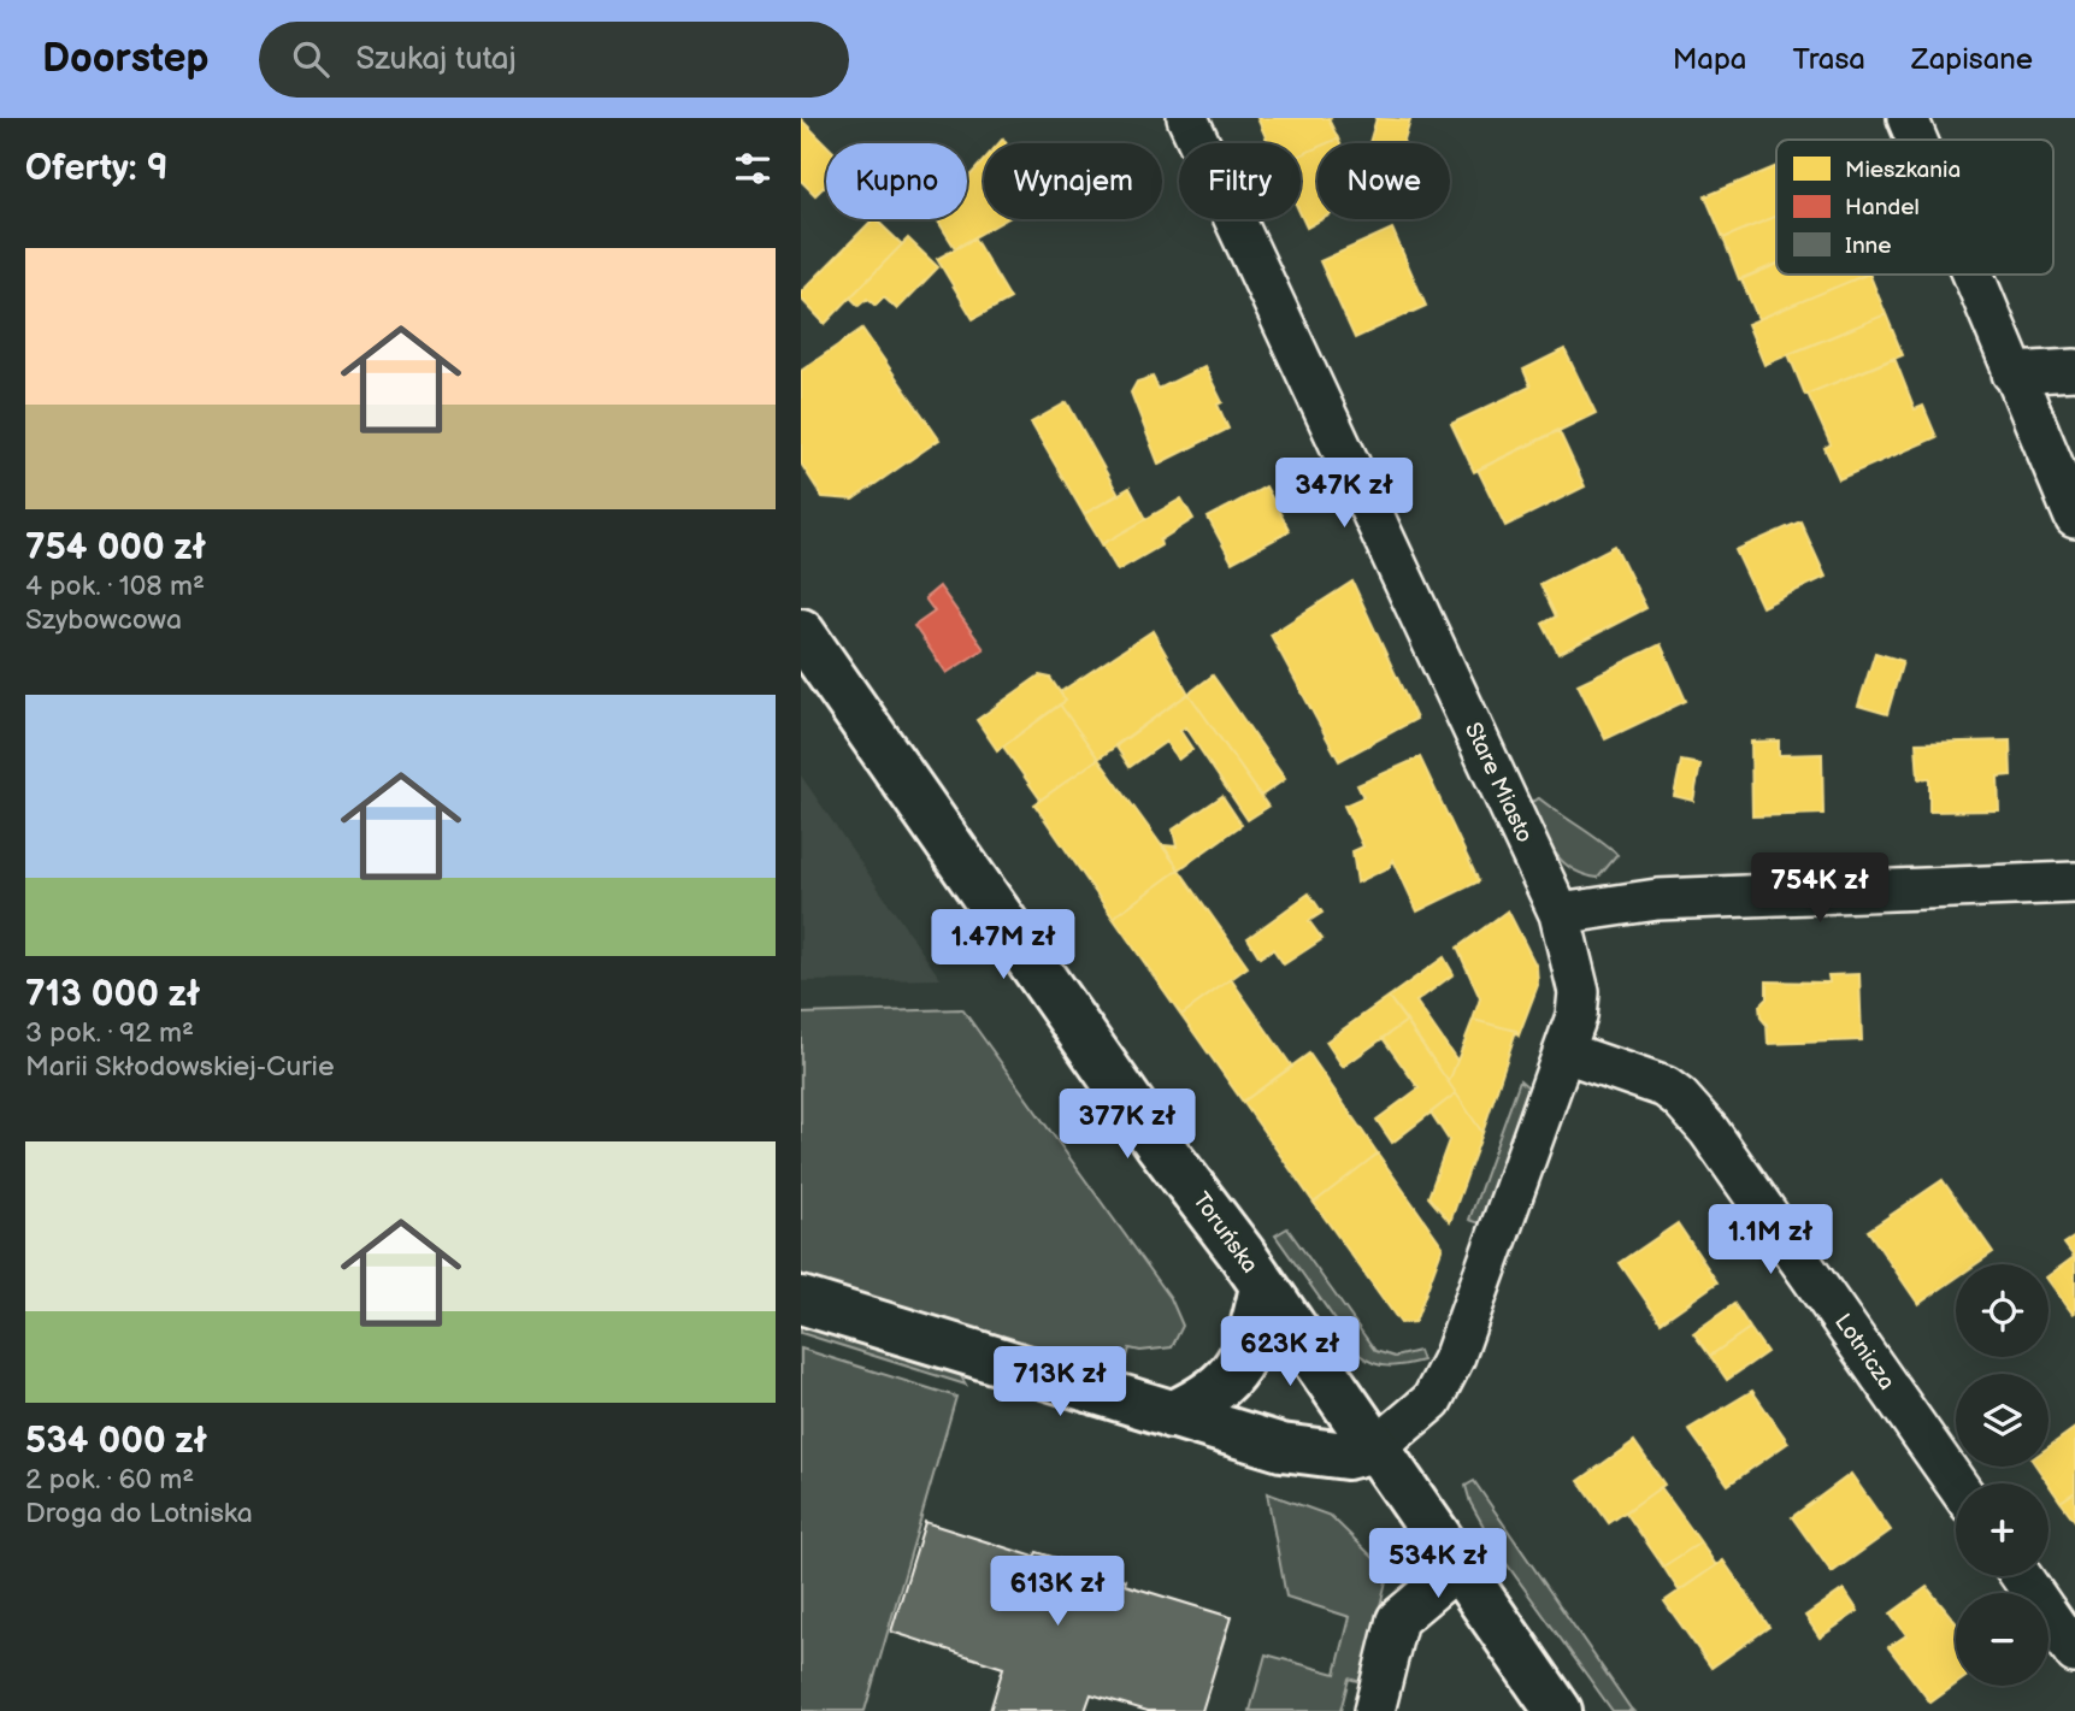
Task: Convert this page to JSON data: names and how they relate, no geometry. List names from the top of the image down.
{
  "streets": {
    "main road": ["Toruńska"],
    "street": ["Stare Miasto", "Lotnicza"]
  },
  "crossings": [
    ["Stare Miasto", "Toruńska"],
    ["Stare Miasto", "Lotnicza"]
  ],
  "legend": ["Mieszkania", "Handel", "Inne"],
  "page": {
    "header": "Doorstep",
    "search": "Szukaj tutaj",
    "nav": ["Mapa", "Trasa", "Zapisane"],
    "heading": "Oferty: 9",
    "chip": [
      "Kupno",
      "Wynajem",
      "Filtry",
      "Nowe"
    ],
    "list": [
      {
        "name": "754 000 zł",
        "note": "4 pok. · 108 m² · Szybowcowa"
      },
      {
        "name": "713 000 zł",
        "note": "3 pok. · 92 m² · Marii Skłodowskiej-Curie"
      },
      {
        "name": "534 000 zł",
        "note": "2 pok. · 60 m² · Droga do Lotniska"
      }
    ],
    "price": [
      "347K zł",
      "754K zł",
      "1.47M zł",
      "377K zł",
      "1.1M zł",
      "623K zł",
      "713K zł",
      "534K zł",
      "613K zł"
    ],
    "map_buttons": ["+", "−"]
  }
}
